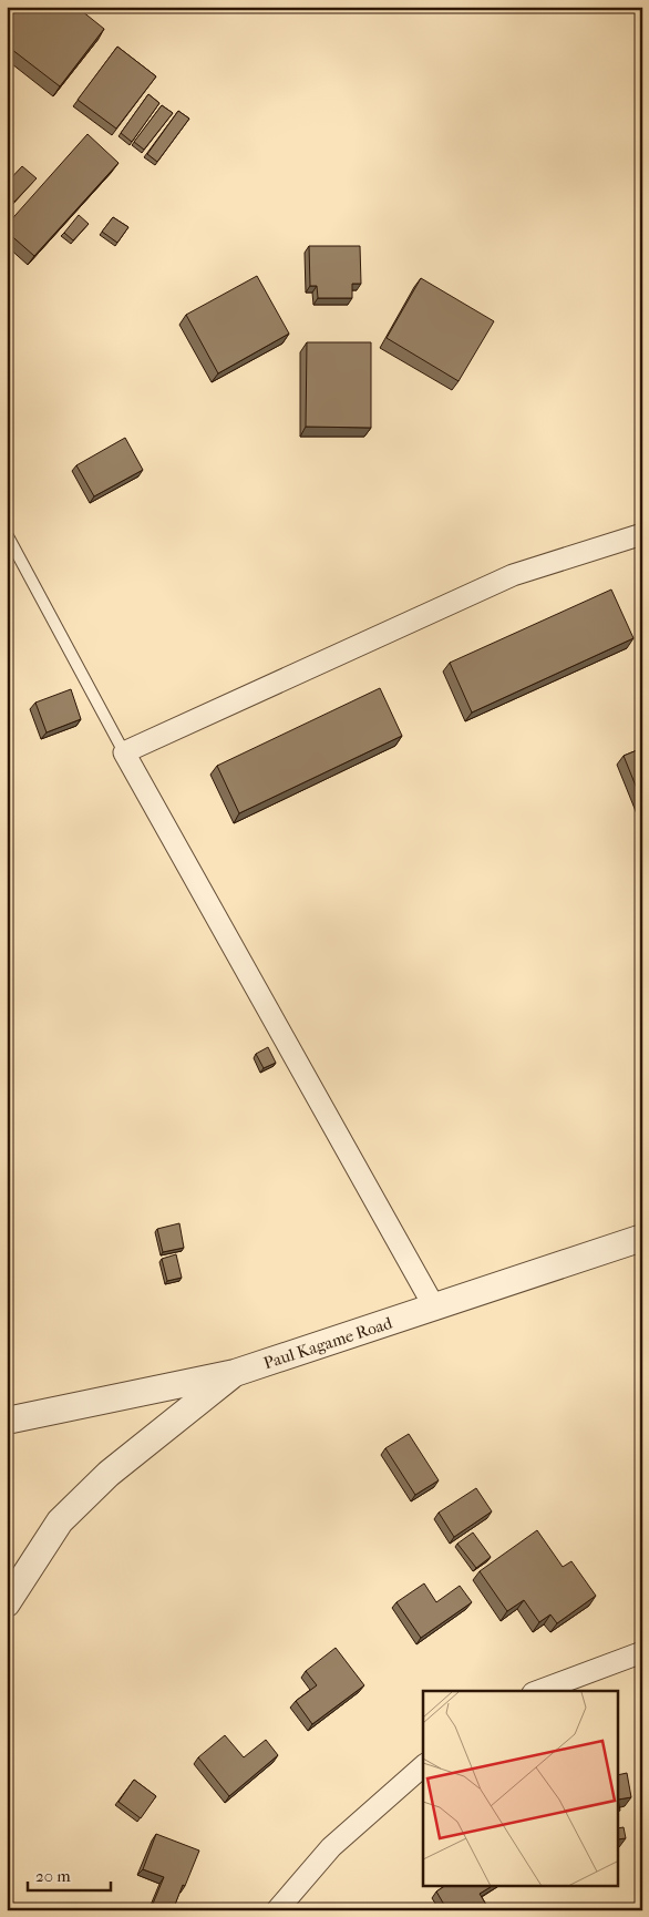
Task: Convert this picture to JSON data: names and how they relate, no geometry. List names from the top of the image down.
{
  "streets": {
    "street": ["Paul Kagame Road"]
  },
  "scale_bar": "20 m"
}
